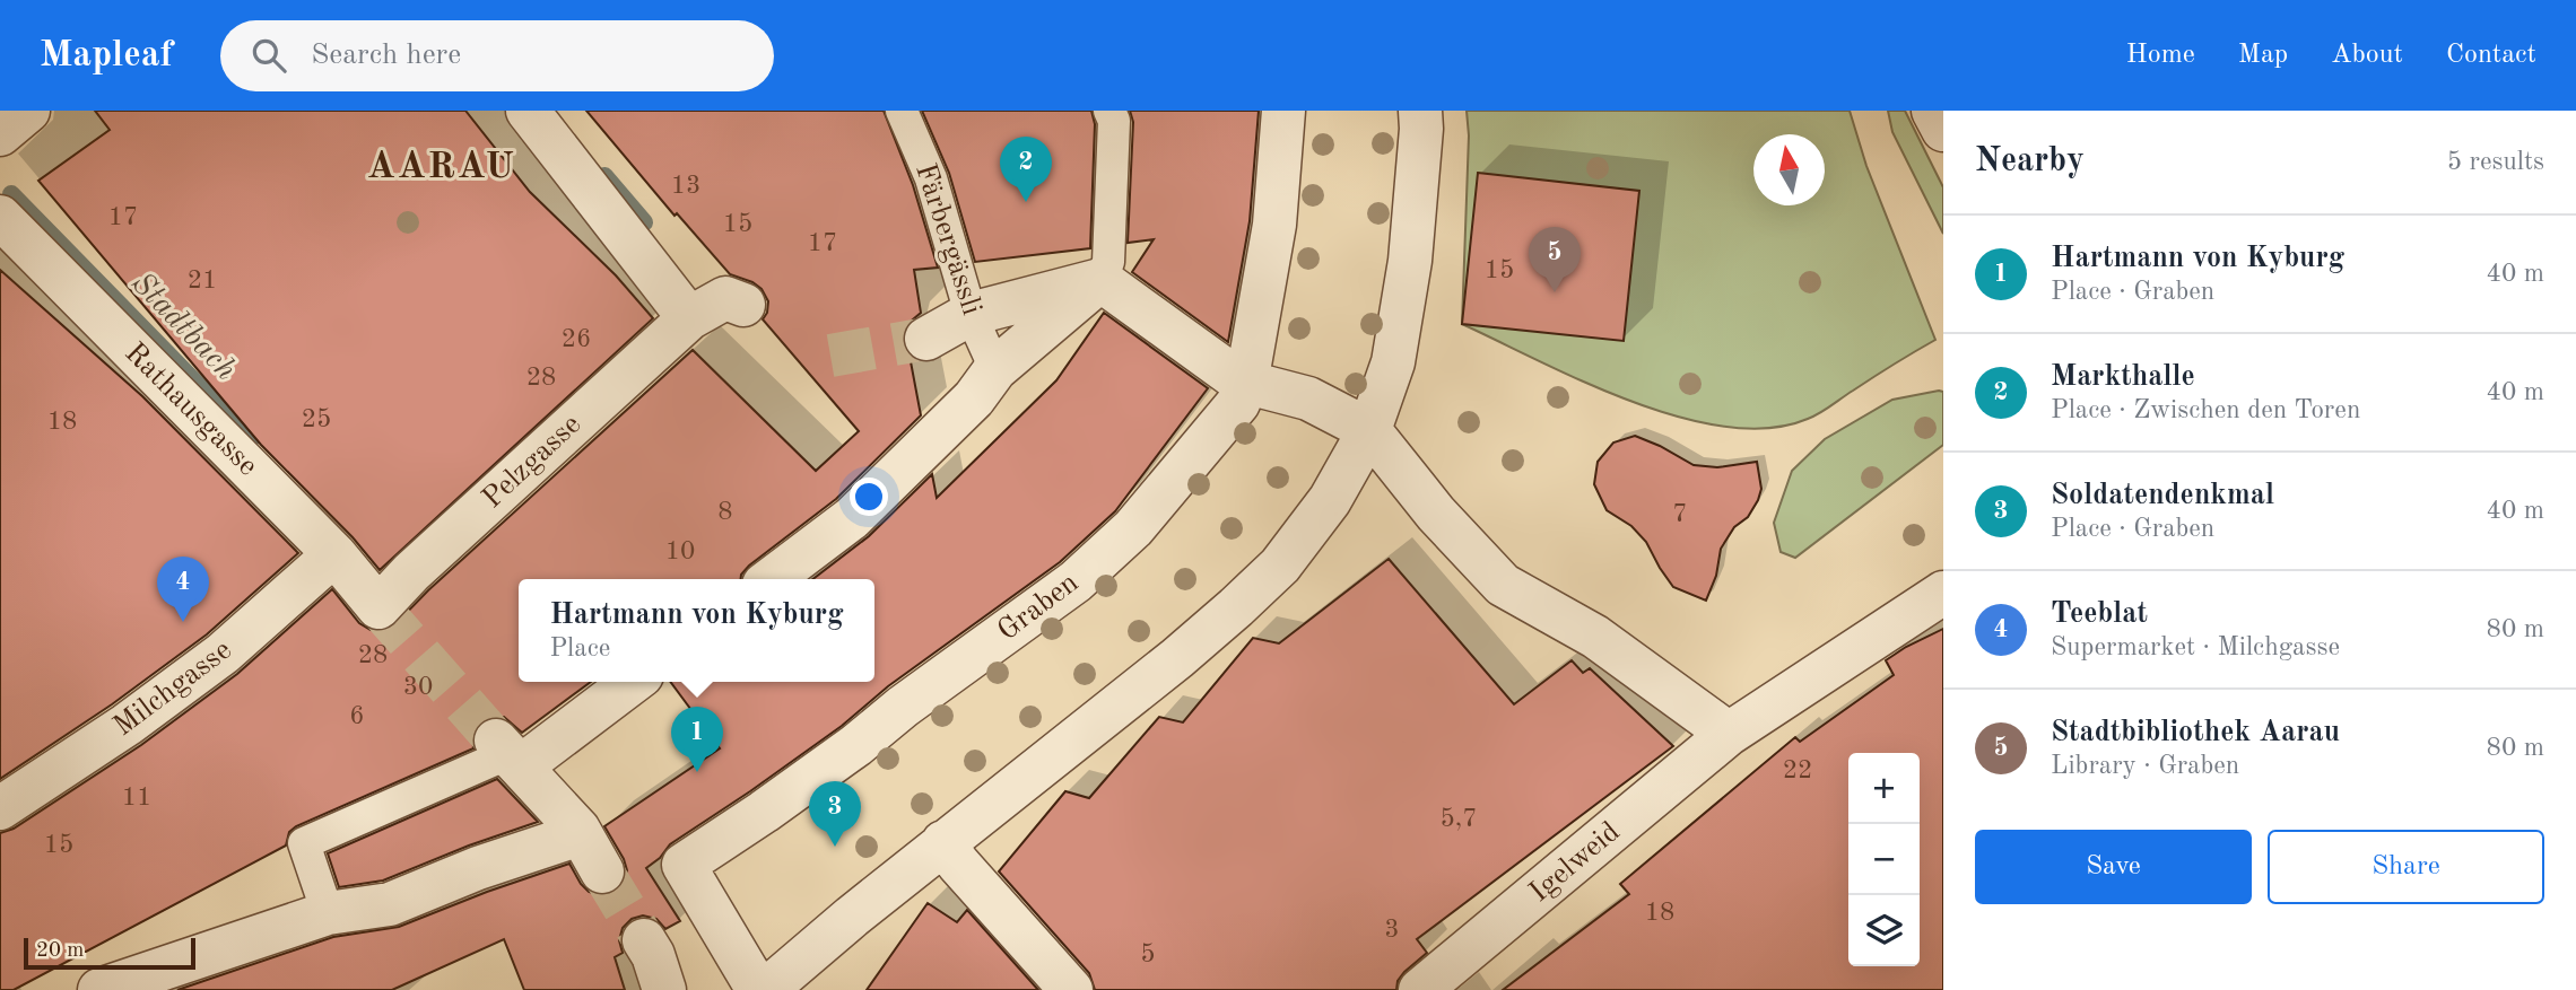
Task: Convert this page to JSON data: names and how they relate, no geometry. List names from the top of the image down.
{
  "streets": {
    "street": [
      "Rathausgasse",
      "Pelzgasse",
      "Graben",
      "Milchgasse",
      "Igelweid"
    ],
    "lane": ["Färbergässli"]
  },
  "crossings": [
    ["Rathausgasse", "Pelzgasse"],
    ["Rathausgasse", "Milchgasse"]
  ],
  "districts": ["AARAU"],
  "water": ["Stadtbach"],
  "house_numbers": [
    "13",
    "17",
    "15",
    "17",
    "15",
    "21",
    "26",
    "28",
    "25",
    "18",
    "8",
    "7",
    "10",
    "28",
    "30",
    "6",
    "22",
    "11",
    "5,7",
    "15",
    "18",
    "3",
    "5"
  ],
  "scale_bar": "20 m",
  "north": "top",
  "page": {
    "header": "Mapleaf",
    "search": "Search here",
    "nav": [
      "Home",
      "Map",
      "About",
      "Contact"
    ],
    "heading": ["Nearby", "5 results"],
    "pins": [
      "2",
      "5",
      "4",
      "1",
      "3"
    ],
    "list": [
      {
        "mark": "1",
        "name": "Hartmann von Kyburg",
        "note": "Place · Graben",
        "value": "40 m"
      },
      {
        "mark": "2",
        "name": "Markthalle",
        "note": "Place · Zwischen den Toren",
        "value": "40 m"
      },
      {
        "mark": "3",
        "name": "Soldatendenkmal",
        "note": "Place · Graben",
        "value": "40 m"
      },
      {
        "mark": "4",
        "name": "Teeblat",
        "note": "Supermarket · Milchgasse",
        "value": "80 m"
      },
      {
        "mark": "5",
        "name": "Stadtbibliothek Aarau",
        "note": "Library · Graben",
        "value": "80 m"
      }
    ],
    "popup": ["Hartmann von Kyburg", "Place"],
    "map_buttons": ["+", "−"],
    "buttons": ["Save", "Share"],
    "scale": "20 m"
  }
}
